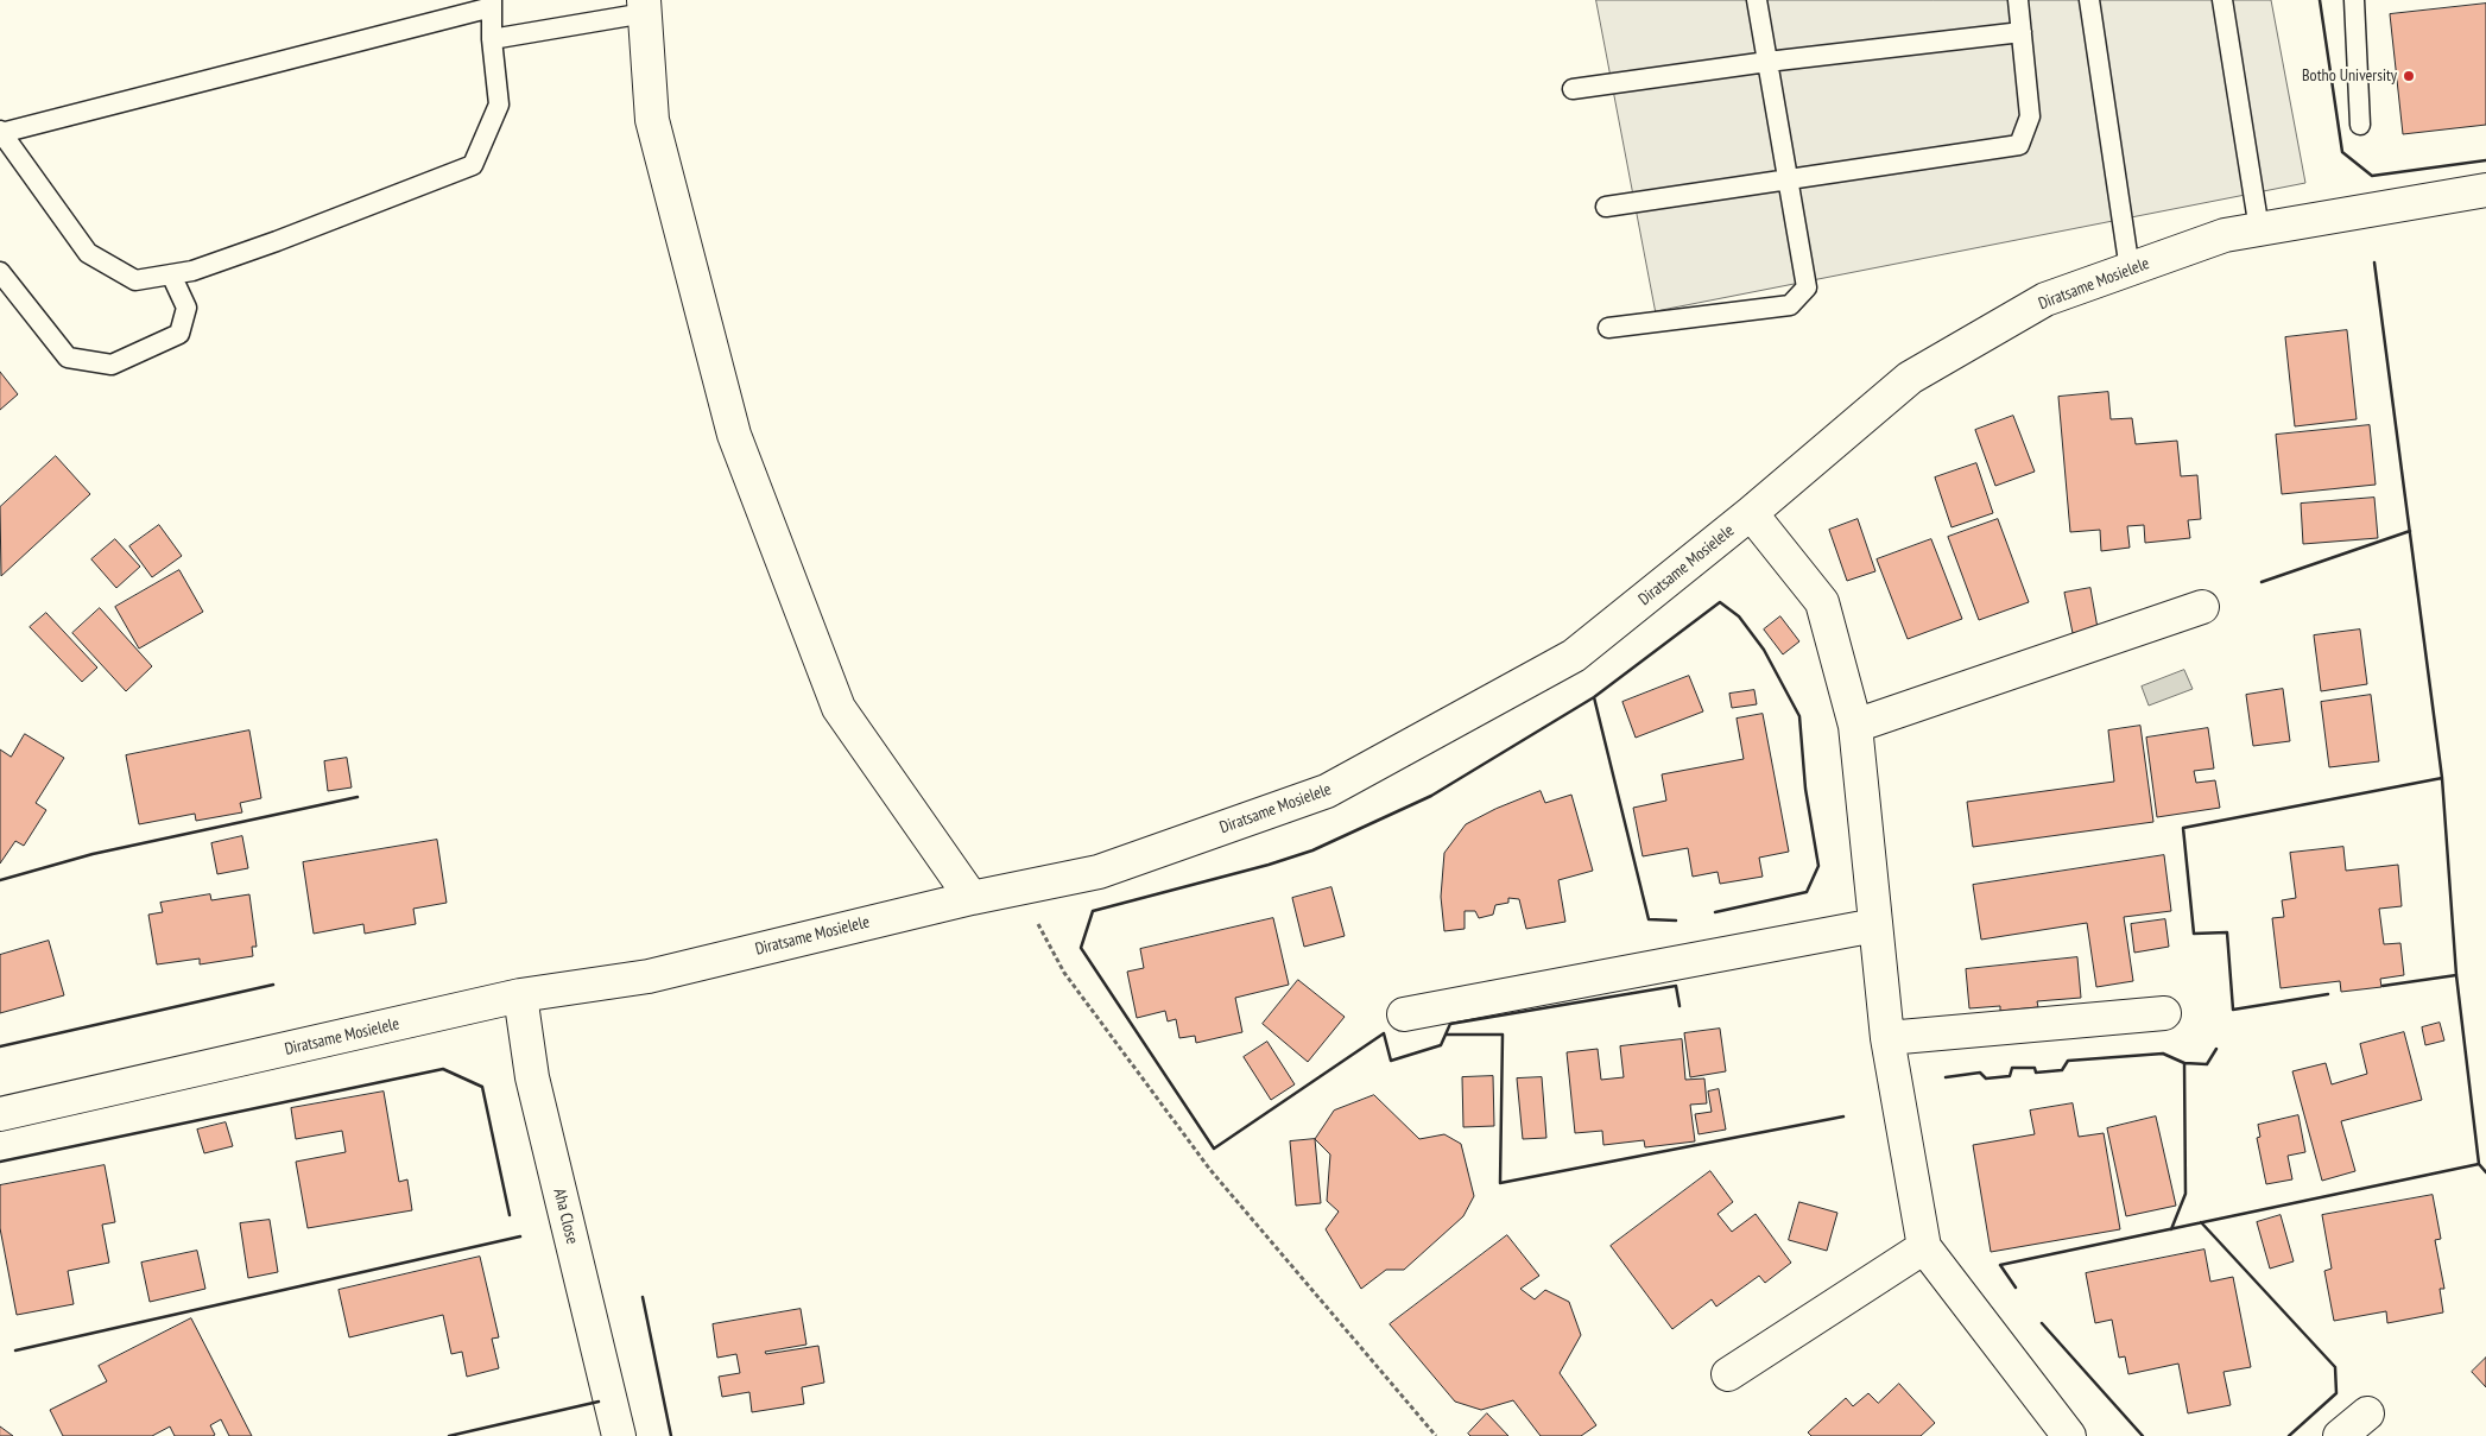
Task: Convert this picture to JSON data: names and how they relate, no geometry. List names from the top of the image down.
{
  "streets": {
    "street": ["Diratsame Mosielele", "Aha Close"]
  },
  "crossings": [
    ["Diratsame Mosielele", "Aha Close"]
  ],
  "places": ["Botho University"]
}
